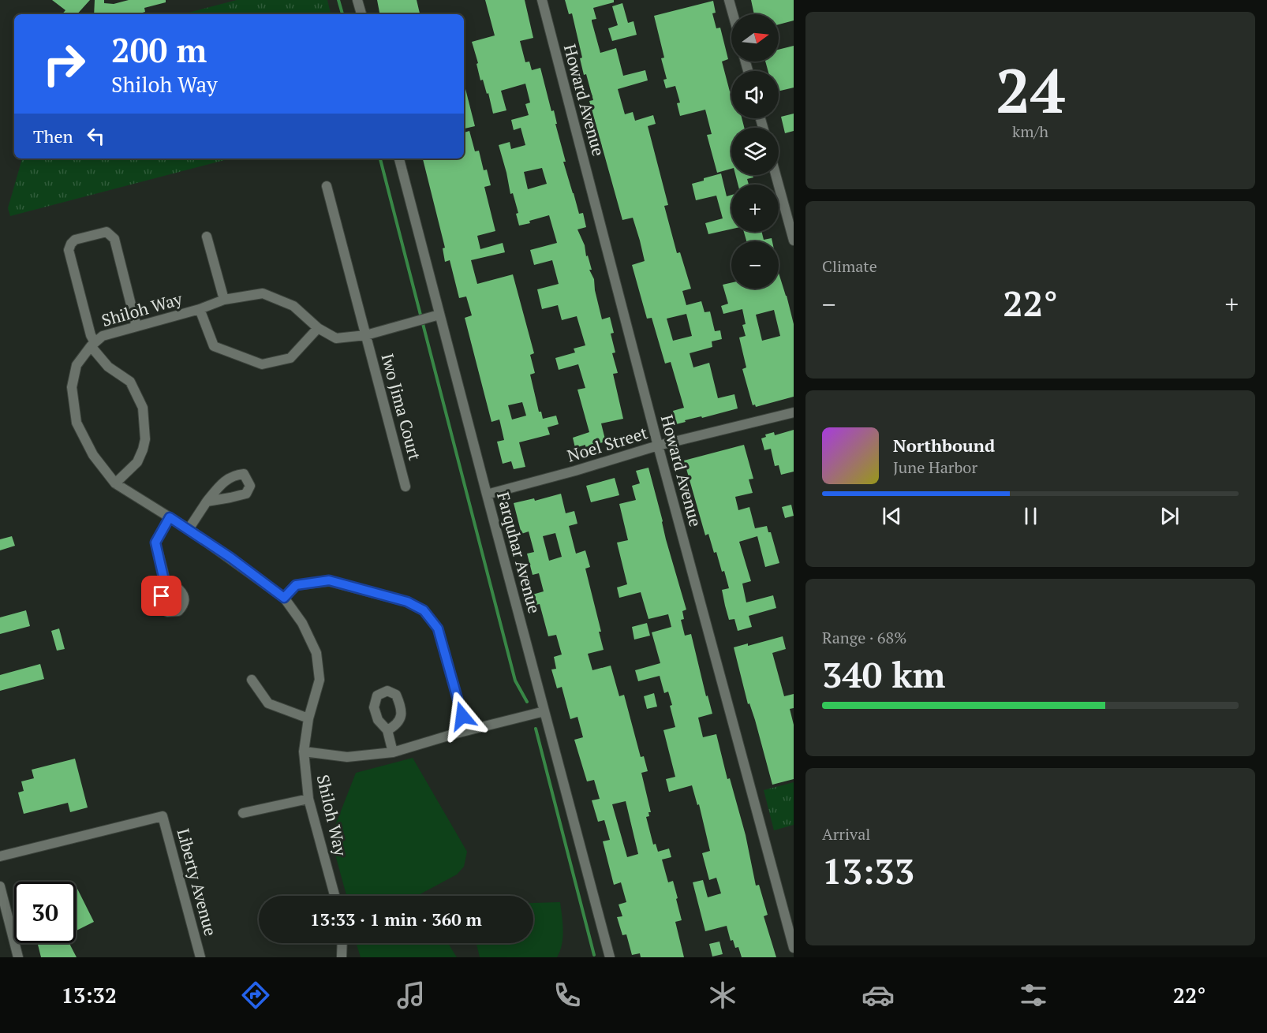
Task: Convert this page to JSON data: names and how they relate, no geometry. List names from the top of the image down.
{
  "streets": {
    "street": [
      "Howard Avenue",
      "Shiloh Way",
      "Iwo Jima Court",
      "Noel Street",
      "Farquhar Avenue",
      "Liberty Avenue"
    ]
  },
  "crossings": [
    ["Howard Avenue", "Noel Street"],
    ["Shiloh Way", "Iwo Jima Court"],
    ["Shiloh Way", "Farquhar Avenue"],
    ["Noel Street", "Farquhar Avenue"]
  ],
  "north": "right",
  "page": {
    "tile": [
      ["24", "km/h"],
      "Climate",
      ["Range · 68%", "340 km"],
      ["Arrival", "13:33"]
    ],
    "map_buttons": ["+", "−"],
    "turn": ["200 m", "Shiloh Way"],
    "then": "Then",
    "heat": ["−", "22°", "+"],
    "song": ["Northbound", "June Harbor"],
    "limit": "30",
    "trip": "13:33 · 1 min · 360 m",
    "tabs": ["13:32", "22°"]
  }
}
